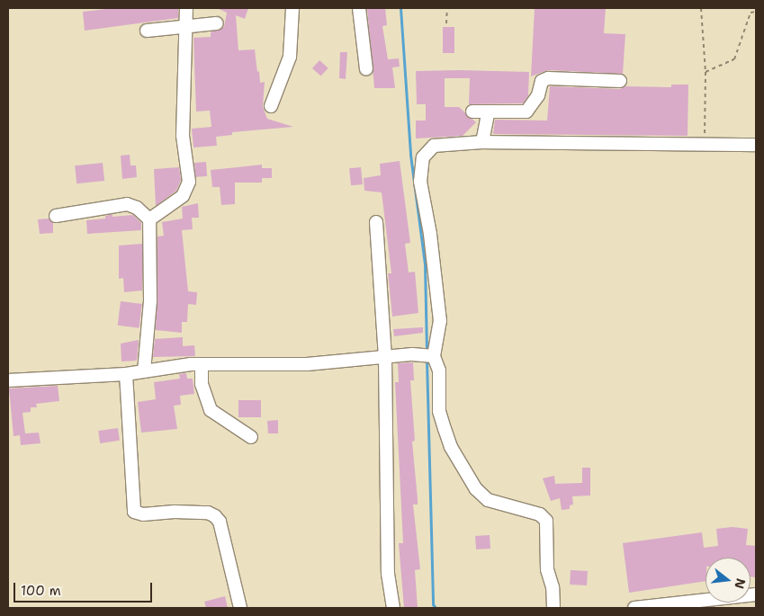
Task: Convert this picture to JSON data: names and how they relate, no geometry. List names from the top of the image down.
{
  "scale_bar": "100 m",
  "north": "right"
}
